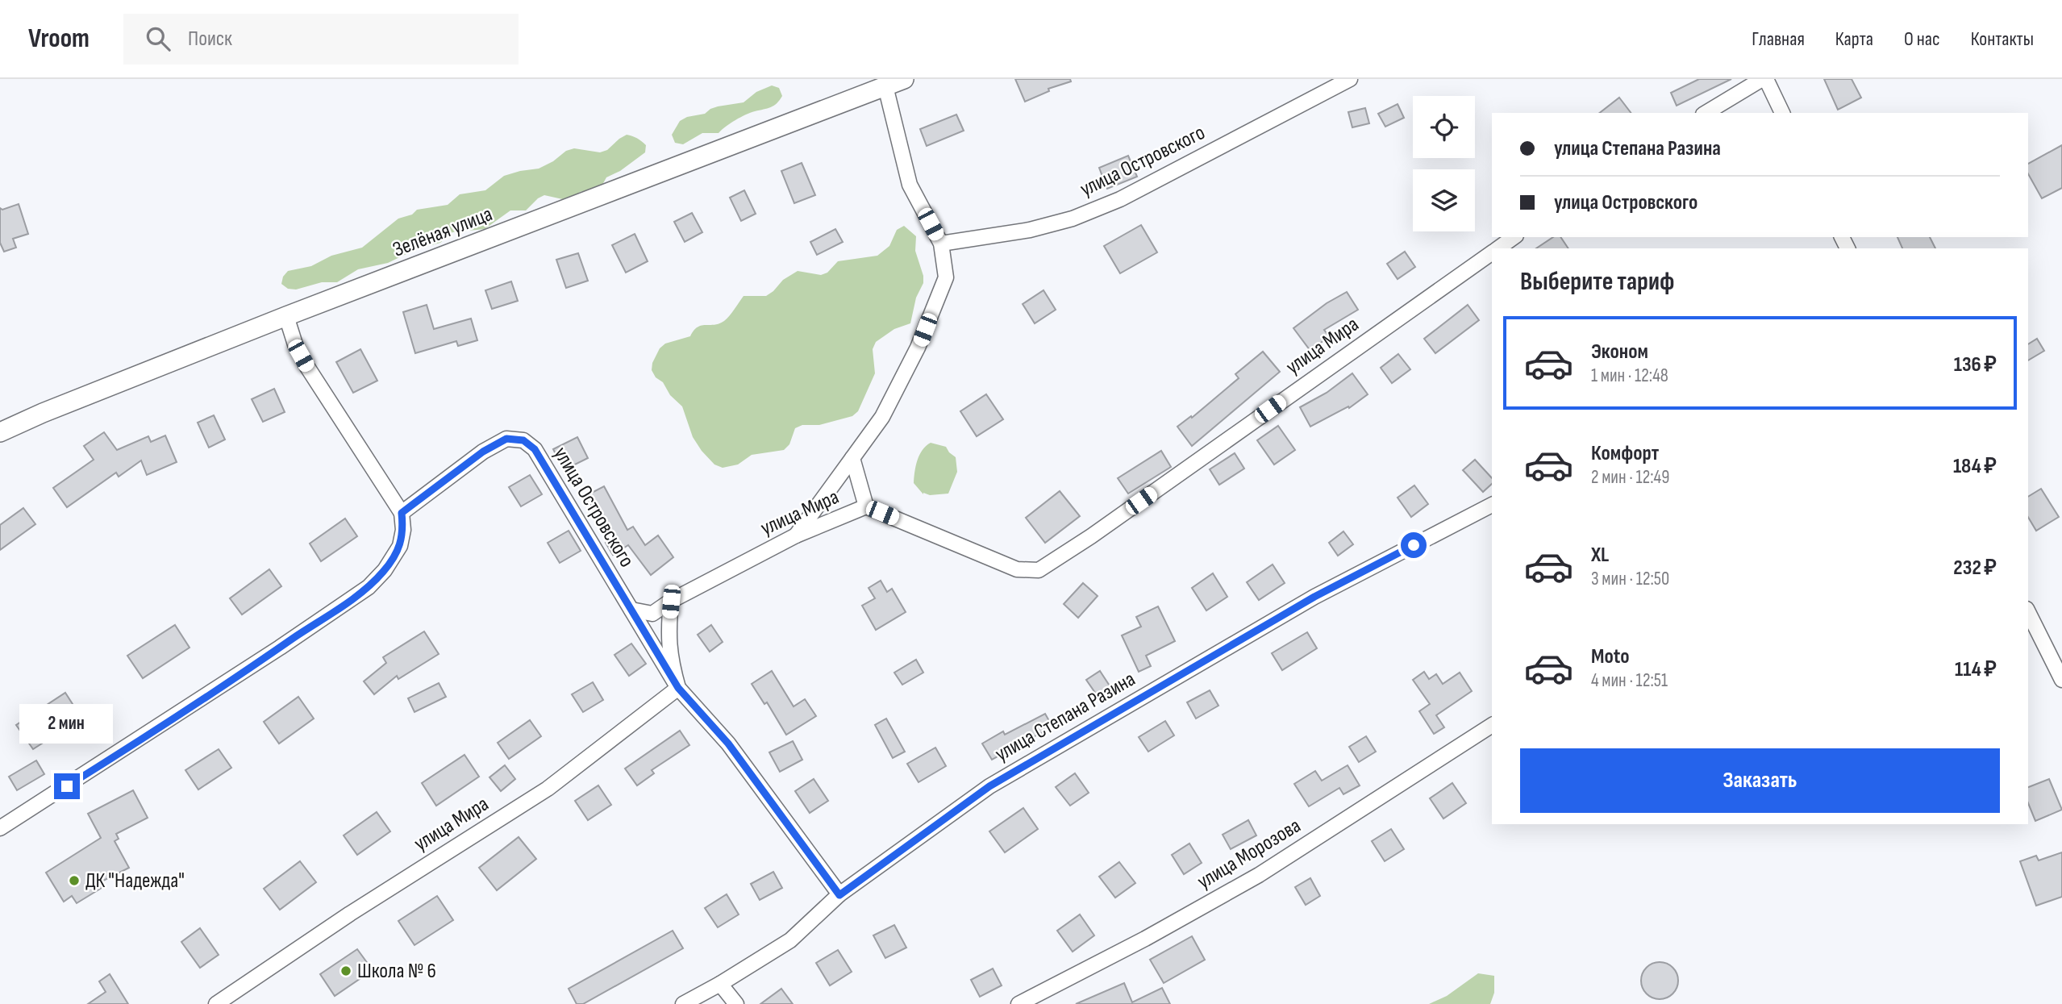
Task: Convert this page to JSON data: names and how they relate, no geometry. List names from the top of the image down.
{
  "streets": {
    "street": [
      "улица Островского",
      "Зелёная улица",
      "улица Мира",
      "улица Степана Разина",
      "улица Морозова"
    ]
  },
  "crossings": [
    ["улица Островского", "улица Мира"],
    ["улица Островского", "улица Степана Разина"]
  ],
  "places": ["ДК \"Надежда\"", "Школа № 6"],
  "page": {
    "header": "Vroom",
    "search": "Поиск",
    "nav": [
      "Главная",
      "Карта",
      "О нас",
      "Контакты"
    ],
    "banner": ["улица Степана Разина", "улица Островского"],
    "heading": "Выберите тариф",
    "list": [
      {
        "name": "Эконом",
        "note": "1 мин · 12:48",
        "value": "136 ₽"
      },
      {
        "name": "Комфорт",
        "note": "2 мин · 12:49",
        "value": "184 ₽"
      },
      {
        "name": "XL",
        "note": "3 мин · 12:50",
        "value": "232 ₽"
      },
      {
        "name": "Moto",
        "note": "4 мин · 12:51",
        "value": "114 ₽"
      }
    ],
    "bubble": "2 мин",
    "buttons": "Заказать"
  }
}
